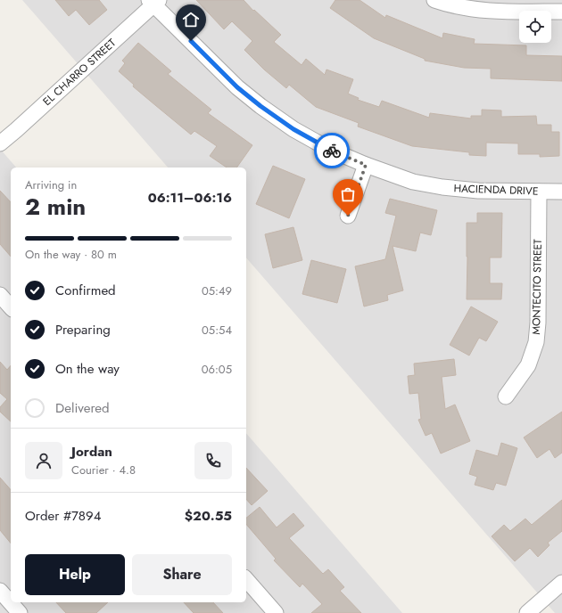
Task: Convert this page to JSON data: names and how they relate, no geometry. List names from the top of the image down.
{
  "streets": {
    "street": ["EL CHARRO STREET", "HACIENDA DRIVE", "MONTECITO STREET"]
  },
  "crossings": [
    ["EL CHARRO STREET", "HACIENDA DRIVE"],
    ["HACIENDA DRIVE", "MONTECITO STREET"]
  ],
  "page": {
    "heading": ["2 min", "Arriving in", "06:11–06:16"],
    "panel": [
      "Jordan",
      "Courier · 4.8",
      "Order #7894",
      "$20.55"
    ],
    "bar": "On the way · 80 m",
    "list": [
      ["Confirmed", "05:49"],
      ["Preparing", "05:54"],
      ["On the way", "06:05"],
      "Delivered"
    ],
    "buttons": ["Help", "Share"]
  }
}
